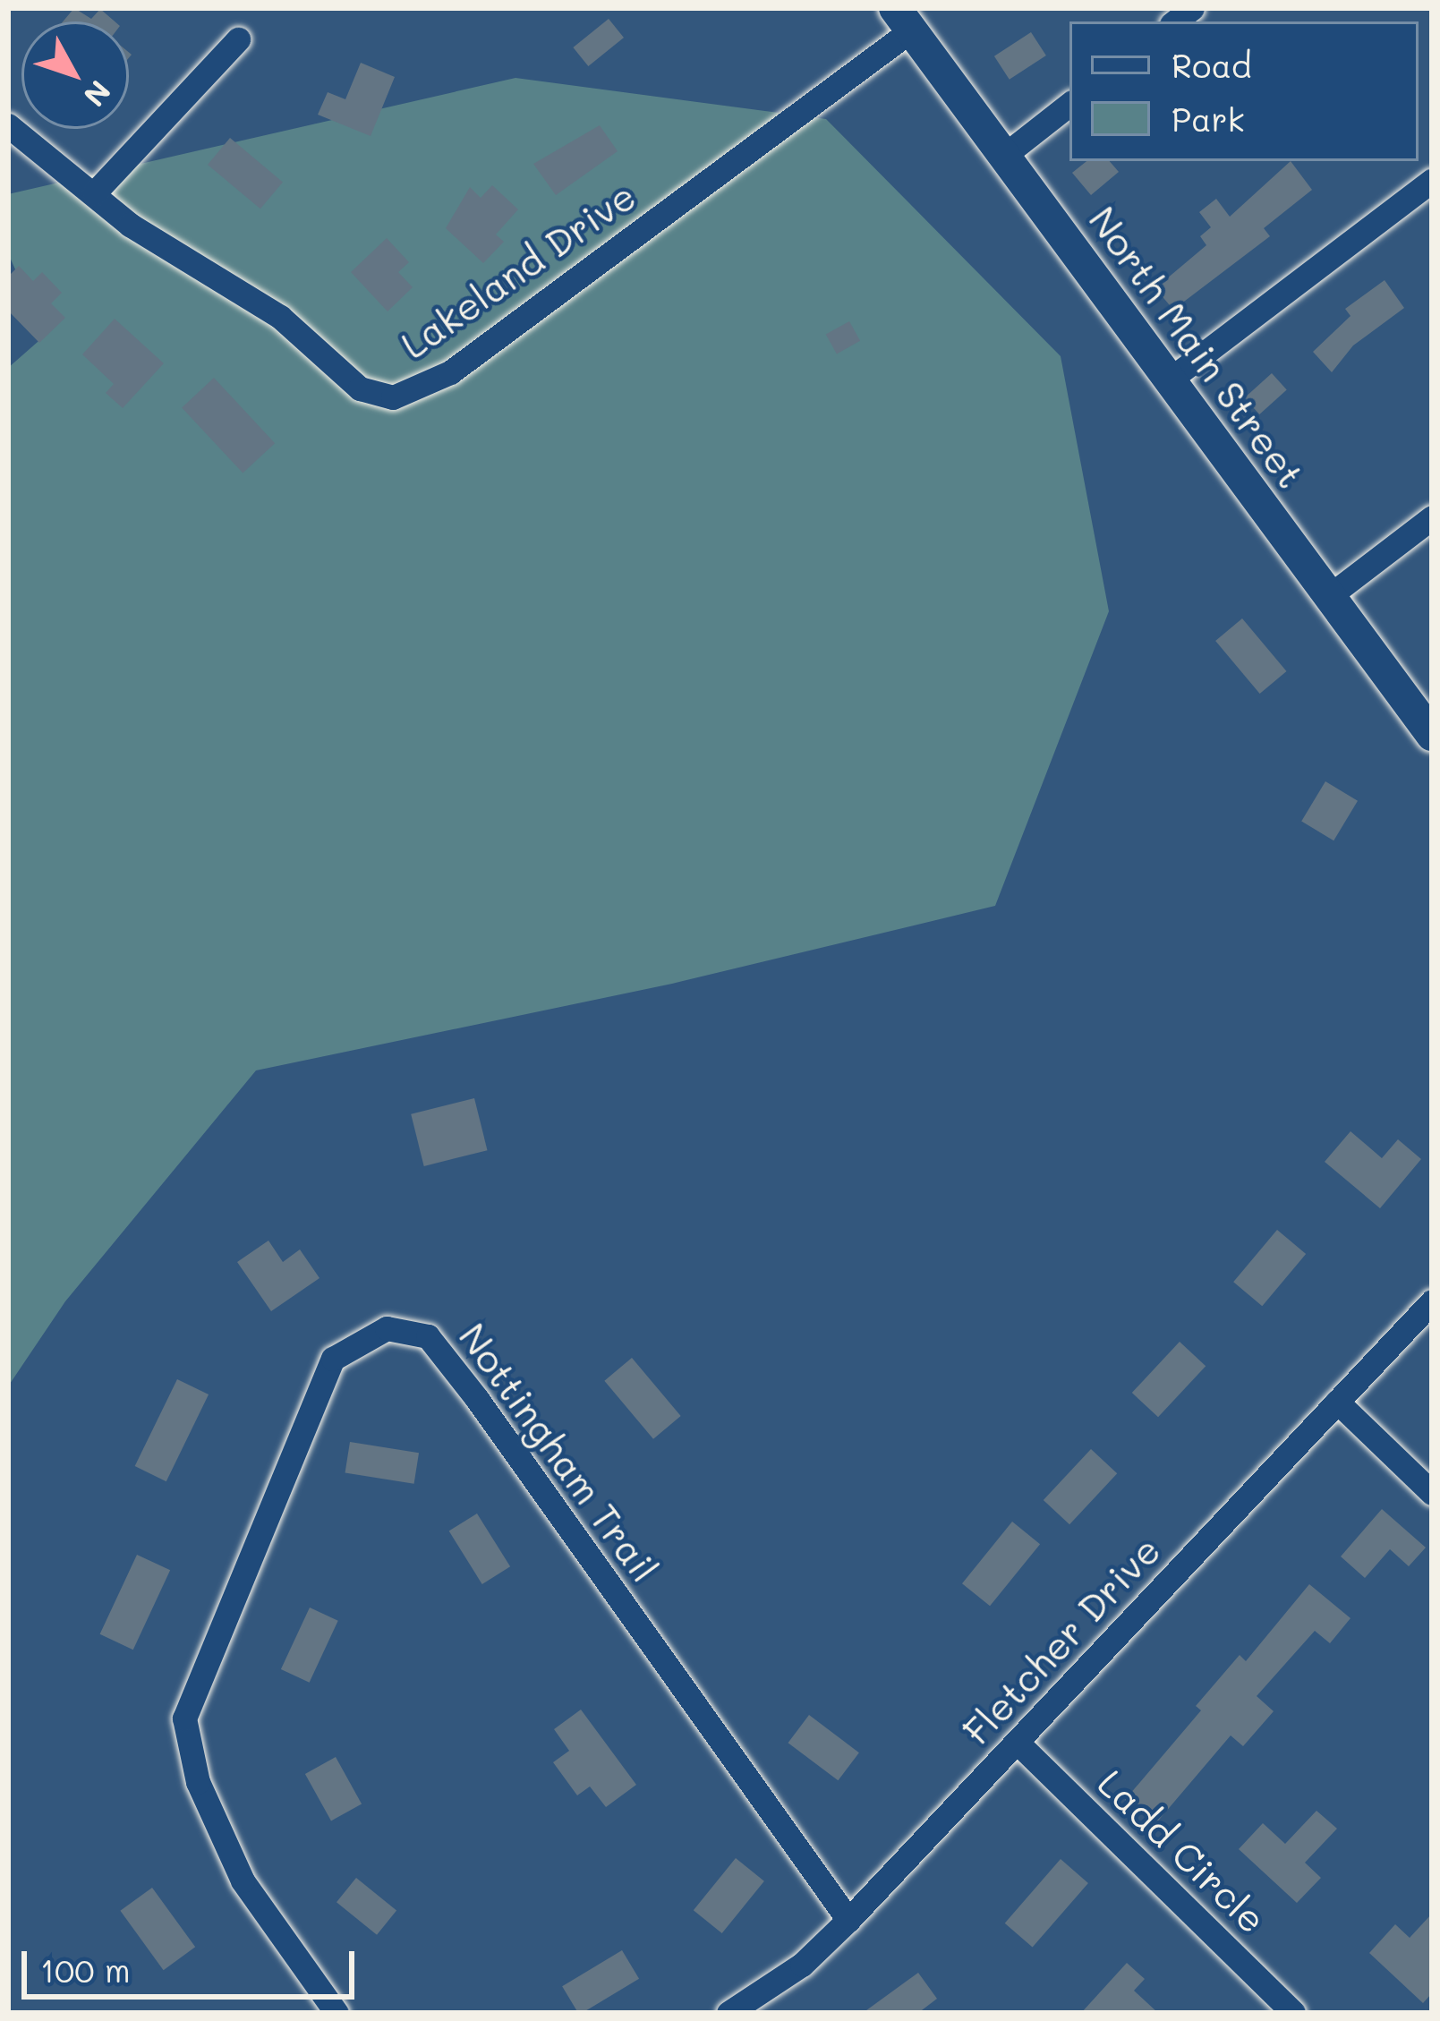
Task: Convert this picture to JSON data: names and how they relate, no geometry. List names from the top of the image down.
{
  "streets": {
    "street": [
      "Lakeland Drive",
      "North Main Street",
      "Nottingham Trail",
      "Fletcher Drive",
      "Ladd Circle"
    ]
  },
  "crossings": [
    ["Lakeland Drive", "North Main Street"],
    ["Nottingham Trail", "Fletcher Drive"],
    ["Fletcher Drive", "Ladd Circle"]
  ],
  "legend": ["Road", "Park"],
  "scale_bar": "100 m",
  "north": "bottom right"
}
